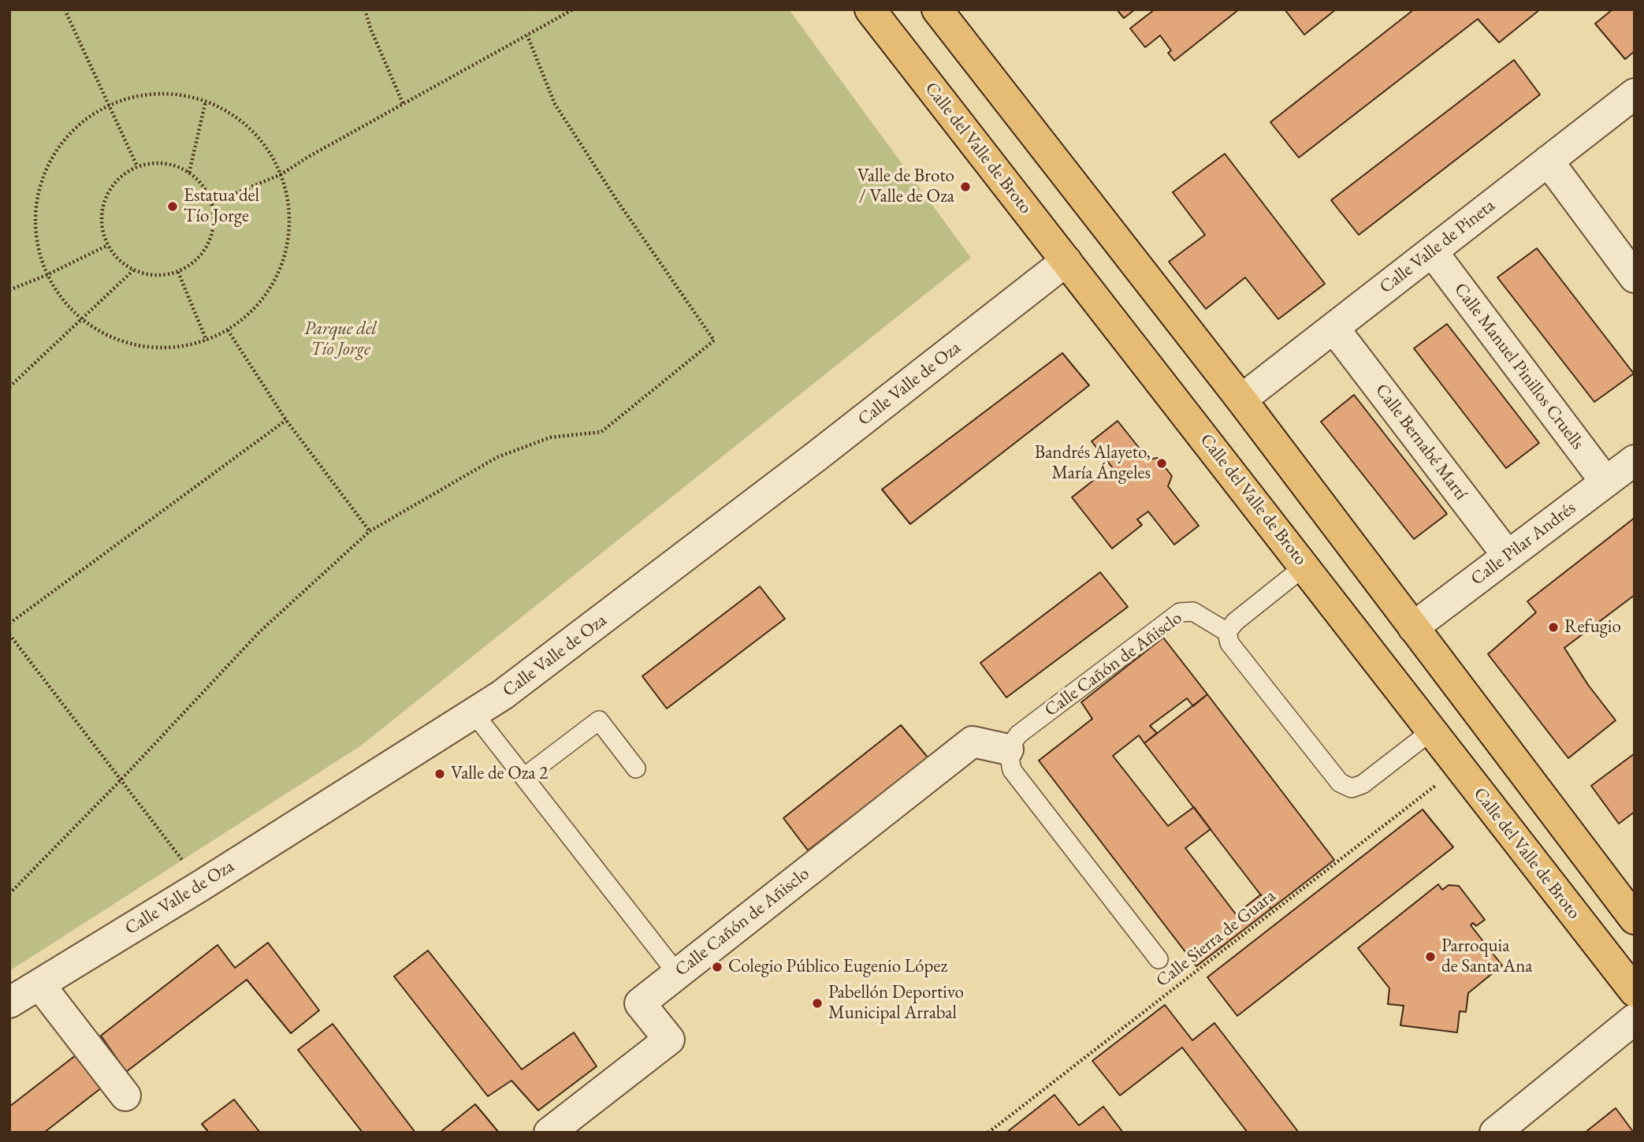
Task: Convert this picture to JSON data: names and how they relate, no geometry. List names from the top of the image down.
{
  "streets": {
    "main road": ["Calle del Valle de Broto"],
    "street": [
      "Calle Valle de Pineta",
      "Calle Manuel Pinillos Cruells",
      "Calle Valle de Oza",
      "Calle Bernabé Martí",
      "Calle Pilar Andrés",
      "Calle Cañón de Añisclo"
    ],
    "path": ["Calle Sierra de Guara"]
  },
  "crossings": [
    ["Calle del Valle de Broto", "Calle Valle de Oza"],
    ["Calle del Valle de Broto", "Calle Sierra de Guara"],
    ["Calle Valle de Pineta", "Calle Manuel Pinillos Cruells"],
    ["Calle Valle de Pineta", "Calle Bernabé Martí"],
    ["Calle Manuel Pinillos Cruells", "Calle Pilar Andrés"],
    ["Calle Bernabé Martí", "Calle Pilar Andrés"]
  ],
  "parks": ["Parque del Tío Jorge"],
  "places": [
    "Valle de Broto / Valle de Oza",
    "Estatua del Tío Jorge",
    "Bandrés Alayeto, María Ángeles",
    "Refugio",
    "Valle de Oza 2",
    "Parroquia de Santa Ana",
    "Colegio Público Eugenio López",
    "Pabellón Deportivo Municipal Arrabal"
  ]
}
